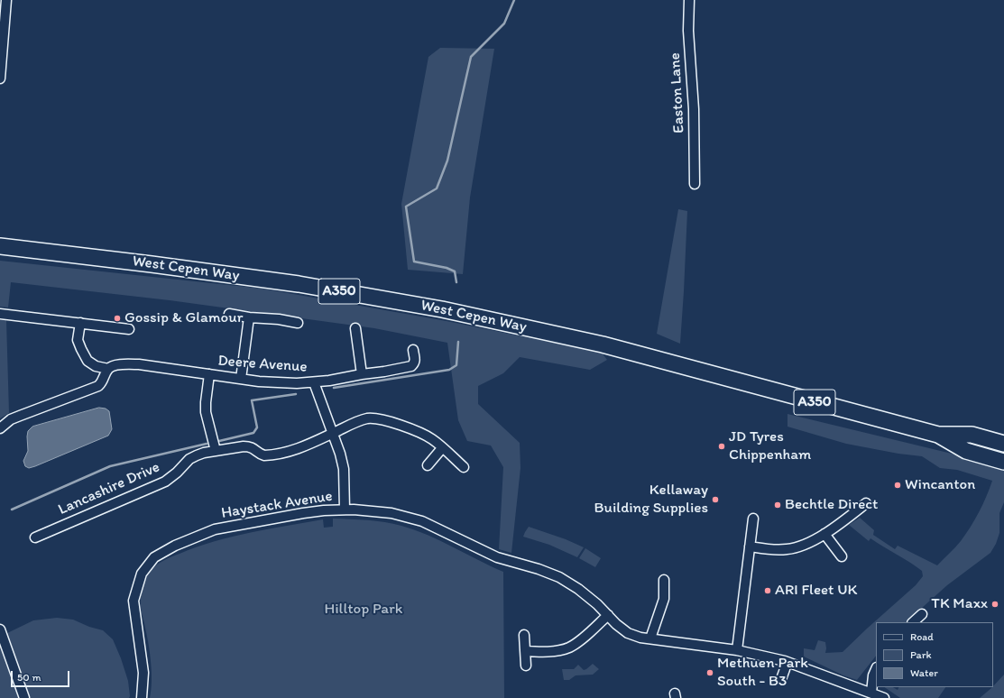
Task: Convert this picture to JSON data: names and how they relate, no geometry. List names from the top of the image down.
{
  "streets": {
    "highway": ["West Cepen Way", "A350"],
    "street": [
      "Easton Lane",
      "Deere Avenue",
      "Lancashire Drive",
      "Haystack Avenue"
    ]
  },
  "parks": ["Hilltop Park"],
  "places": [
    "Gossip & Glamour",
    "JD Tyres Chippenham",
    "Wincanton",
    "Kellaway Building Supplies",
    "Bechtle Direct",
    "ARI Fleet UK",
    "TK Maxx",
    "Methuen Park South - B3"
  ],
  "legend": ["Road", "Park", "Water"],
  "scale_bar": "50 m"
}
